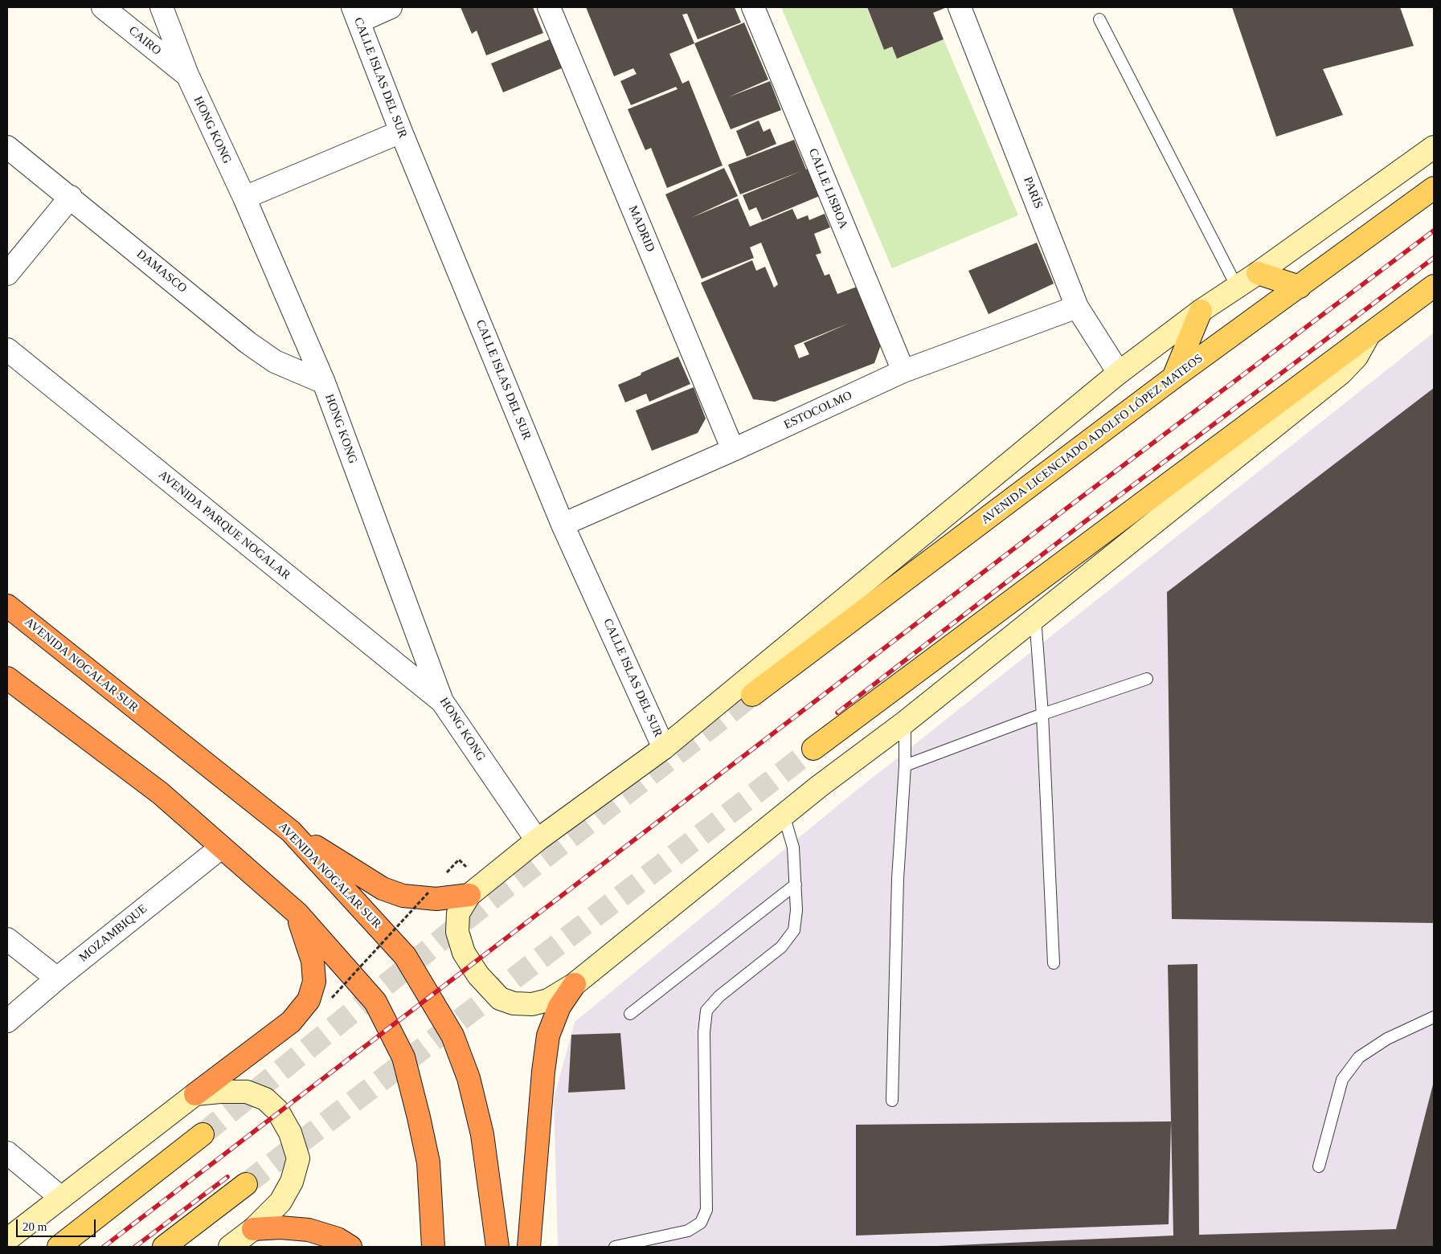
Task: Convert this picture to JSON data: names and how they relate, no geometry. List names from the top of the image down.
{
  "streets": {
    "highway": ["AVENIDA NOGALAR SUR"],
    "main road": ["AVENIDA LICENCIADO ADOLFO LÓPEZ MATEOS"],
    "street": [
      "CAIRO",
      "CALLE ISLAS DEL SUR",
      "HONG KONG",
      "CALLE LISBOA",
      "PARÍS",
      "MADRID",
      "DAMASCO",
      "ESTOCOLMO",
      "AVENIDA PARQUE NOGALAR",
      "MOZAMBIQUE"
    ]
  },
  "crossings": [
    ["CAIRO", "HONG KONG"],
    ["CALLE ISLAS DEL SUR", "ESTOCOLMO"],
    ["HONG KONG", "DAMASCO"],
    ["HONG KONG", "AVENIDA PARQUE NOGALAR"],
    ["CALLE LISBOA", "ESTOCOLMO"],
    ["PARÍS", "ESTOCOLMO"],
    ["MADRID", "ESTOCOLMO"]
  ],
  "scale_bar": "20 m"
}
